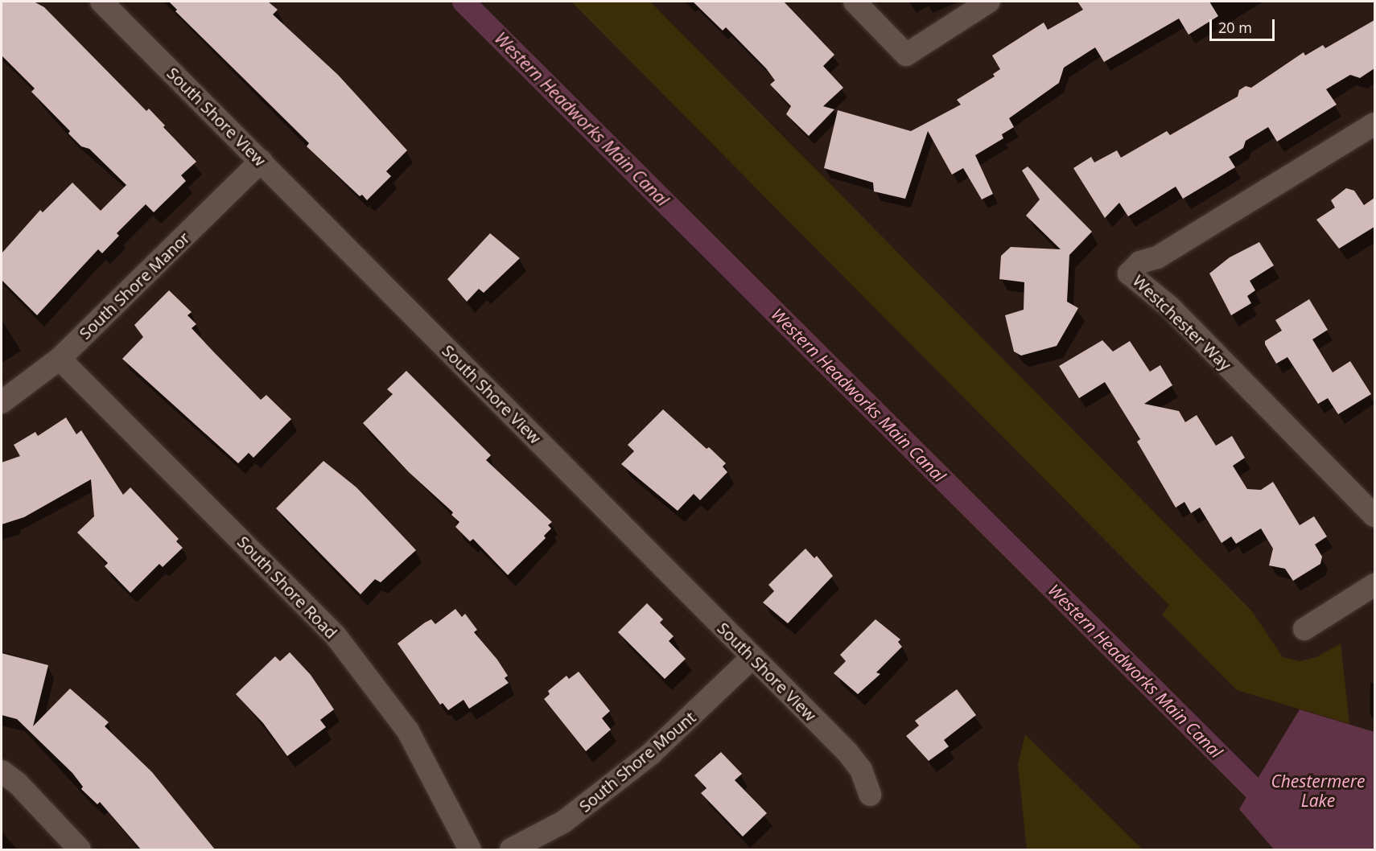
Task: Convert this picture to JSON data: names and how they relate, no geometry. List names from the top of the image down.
{
  "streets": {
    "street": [
      "South Shore View",
      "South Shore Manor",
      "Westchester Way",
      "South Shore Road",
      "South Shore Mount"
    ]
  },
  "crossings": [
    ["South Shore View", "South Shore Manor"],
    ["South Shore View", "South Shore Mount"],
    ["South Shore Manor", "South Shore Road"]
  ],
  "water": ["Western Headworks Main Canal", "Chestermere Lake"],
  "scale_bar": "20 m"
}
